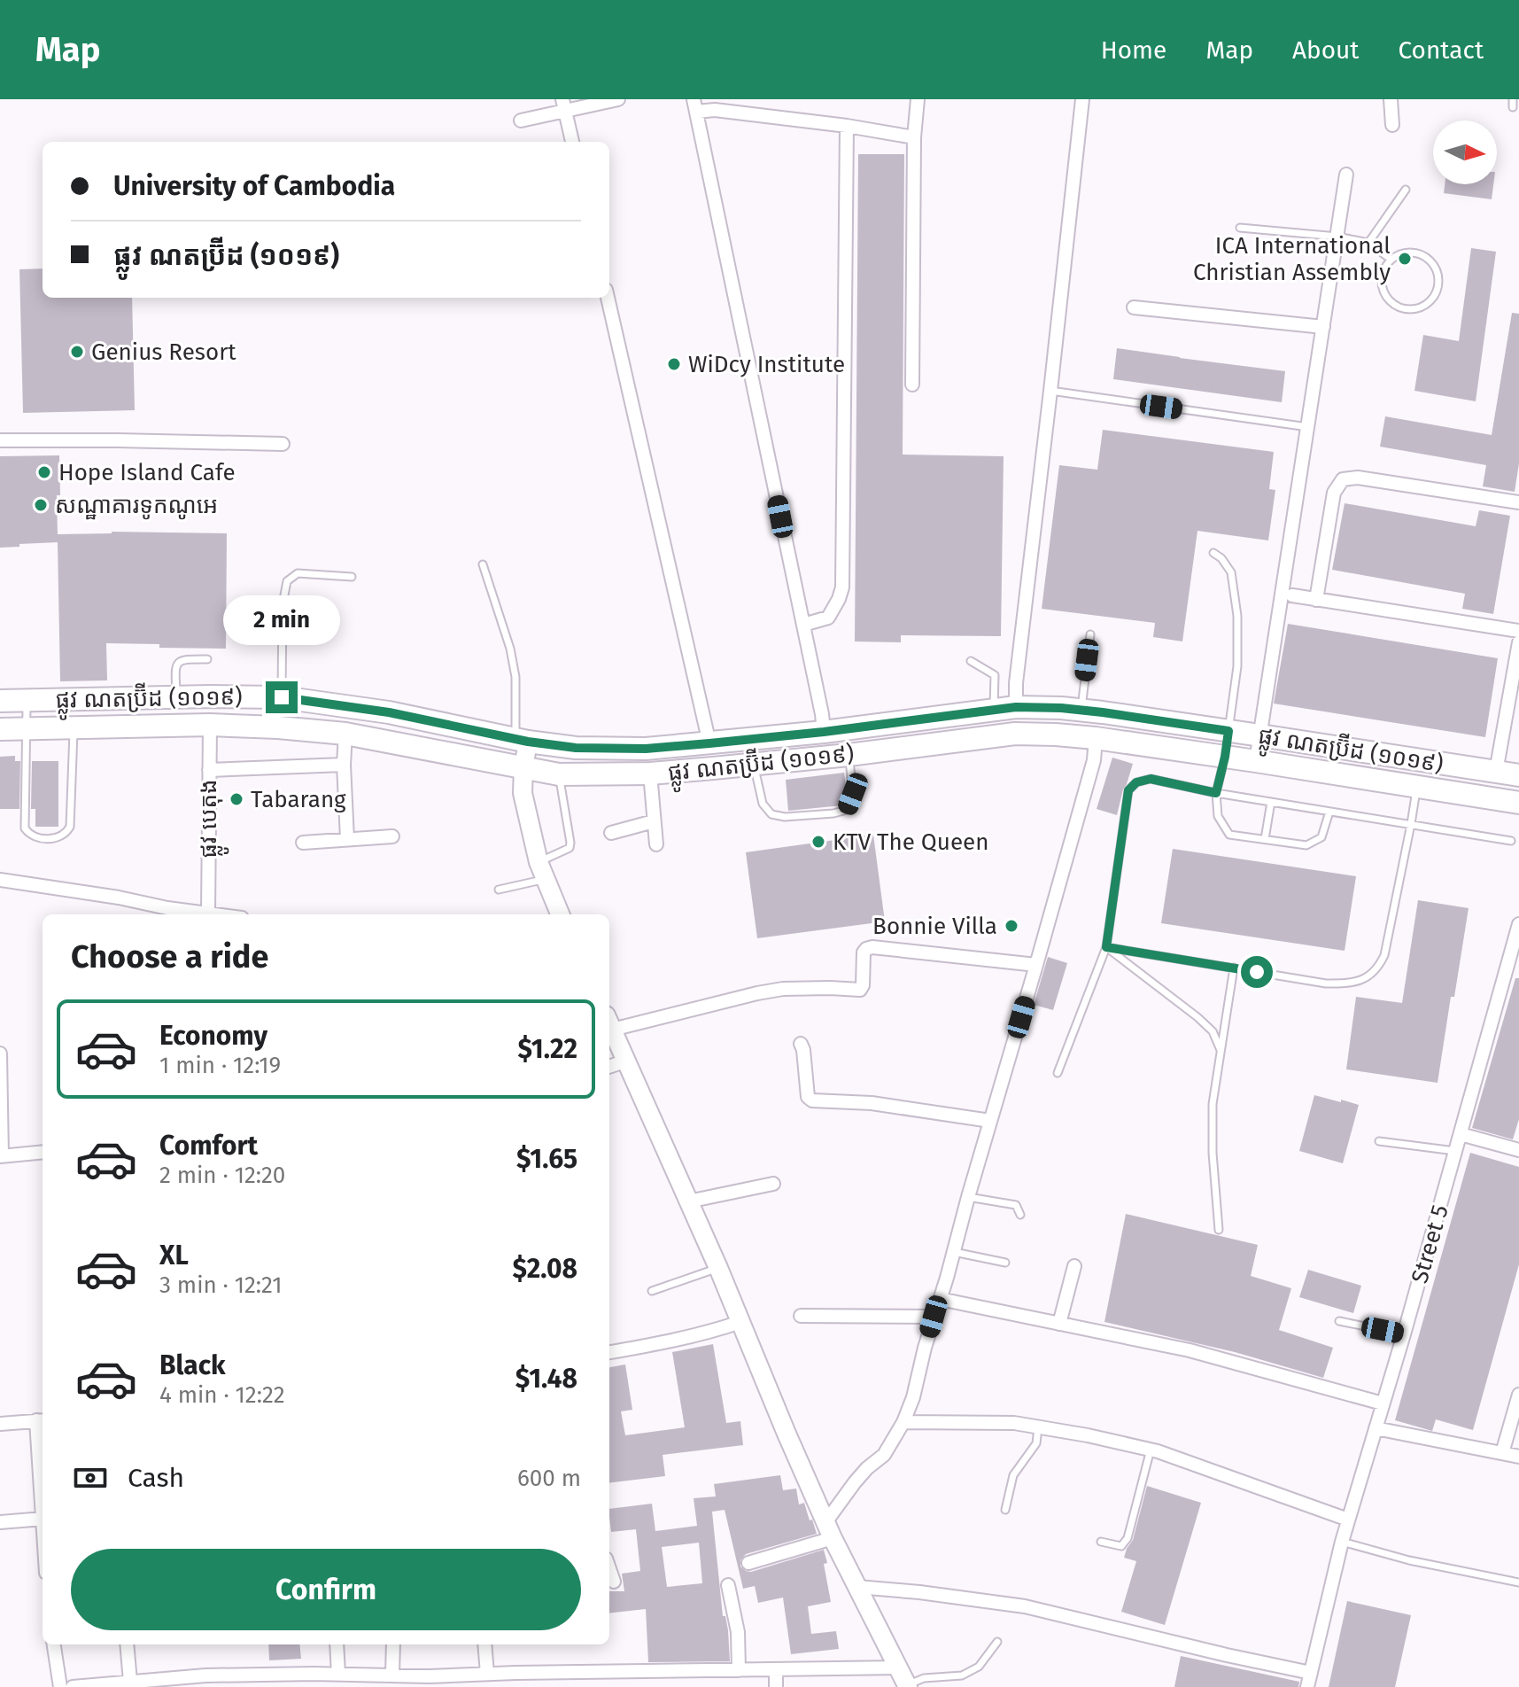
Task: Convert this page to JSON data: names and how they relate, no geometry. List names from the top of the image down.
{
  "streets": {
    "main road": ["ផ្លូវ ណតប្រ៊ីដ (១០១៩)"],
    "street": ["ផ្លូវ បេតុង", "Street 5"]
  },
  "crossings": [
    ["ផ្លូវ ណតប្រ៊ីដ (១០១៩)", "ផ្លូវ បេតុង"]
  ],
  "places": [
    "ICA International Christian Assembly",
    "Genius Resort",
    "WiDcy Institute",
    "Hope Island Cafe",
    "សណ្ឋាគារទូកណូអេ",
    "Tabarang",
    "KTV The Queen",
    "Bonnie Villa"
  ],
  "north": "right",
  "page": {
    "header": "Map",
    "nav": [
      "Home",
      "Map",
      "About",
      "Contact"
    ],
    "banner": ["University of Cambodia", "ផ្លូវ ណតប្រ៊ីដ (១០១៩)"],
    "bubble": "2 min",
    "heading": "Choose a ride",
    "list": [
      {
        "name": "Economy",
        "note": "1 min · 12:19",
        "value": "$1.22"
      },
      {
        "name": "Comfort",
        "note": "2 min · 12:20",
        "value": "$1.65"
      },
      {
        "name": "XL",
        "note": "3 min · 12:21",
        "value": "$2.08"
      },
      {
        "name": "Black",
        "note": "4 min · 12:22",
        "value": "$1.48"
      }
    ],
    "pay": ["Cash", "600 m"],
    "buttons": "Confirm"
  }
}
